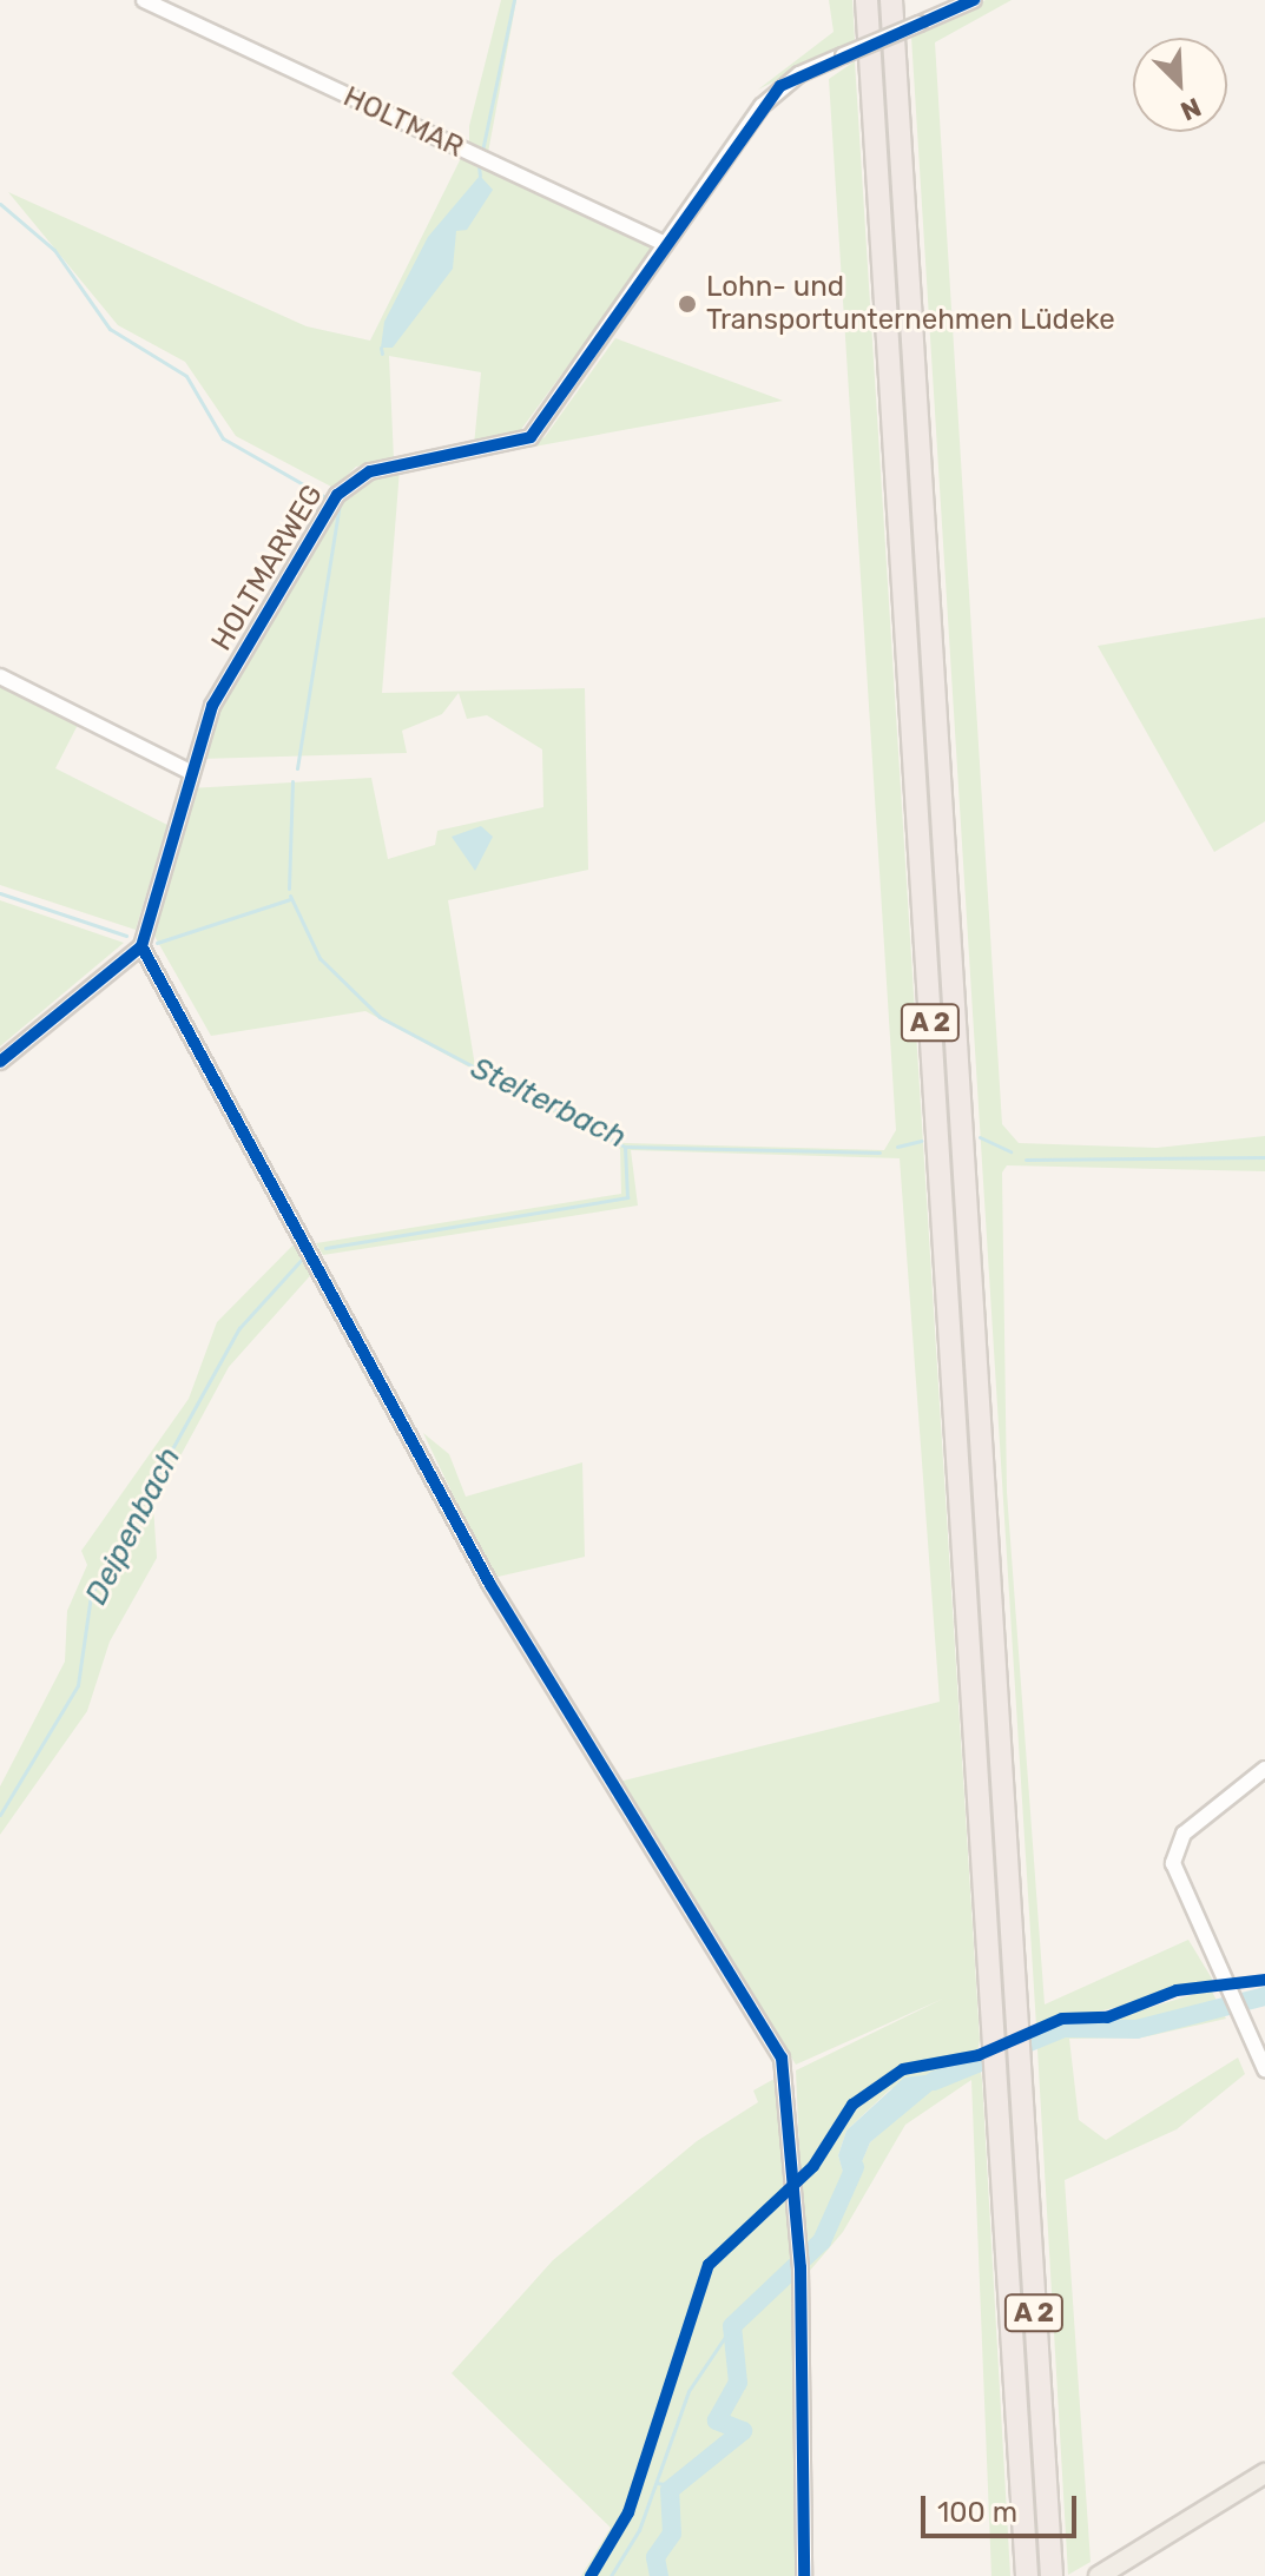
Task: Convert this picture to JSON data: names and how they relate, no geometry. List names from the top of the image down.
{
  "streets": {
    "highway": ["A 2"],
    "street": ["HOLTMAR", "HOLTMARWEG"]
  },
  "crossings": [
    ["HOLTMAR", "HOLTMARWEG"]
  ],
  "water": ["Stelterbach", "Deipenbach"],
  "places": ["Lohn- und Transportunternehmen Lüdeke"],
  "scale_bar": "100 m",
  "north": "bottom right"
}
